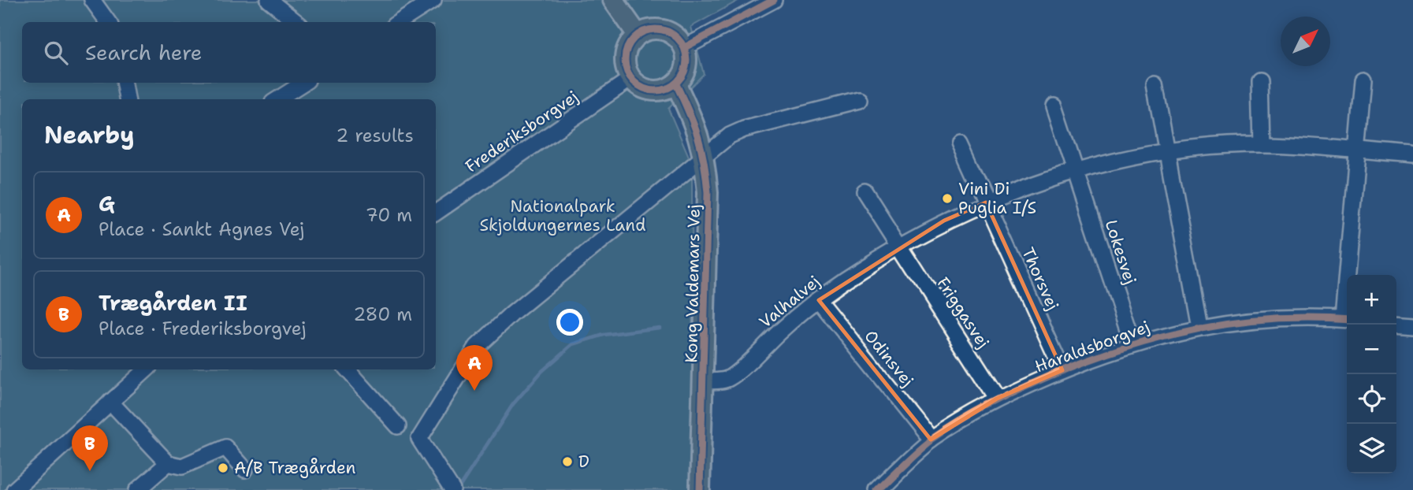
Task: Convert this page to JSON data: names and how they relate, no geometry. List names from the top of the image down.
{
  "streets": {
    "main road": ["Kong Valdemars Vej"],
    "street": [
      "Frederiksborgvej",
      "Lokesvej",
      "Thorsvej",
      "Valhalvej",
      "Friggasvej",
      "Haraldsborgvej",
      "Odinsvej"
    ]
  },
  "crossings": [
    ["Frederiksborgvej", "Kong Valdemars Vej"],
    ["Lokesvej", "Valhalvej"],
    ["Lokesvej", "Haraldsborgvej"],
    ["Thorsvej", "Valhalvej"],
    ["Thorsvej", "Haraldsborgvej"],
    ["Kong Valdemars Vej", "Valhalvej"],
    ["Valhalvej", "Friggasvej"],
    ["Valhalvej", "Odinsvej"],
    ["Friggasvej", "Haraldsborgvej"],
    ["Haraldsborgvej", "Odinsvej"]
  ],
  "parks": ["Nationalpark Skjoldungernes Land"],
  "places": ["Vini Di Puglia I/S", "D", "A/B Trægården"],
  "north": "top right",
  "page": {
    "search": "Search here",
    "heading": ["Nearby", "2 results"],
    "list": [
      {
        "mark": "A",
        "name": "G",
        "note": "Place · Sankt Agnes Vej",
        "value": "70 m"
      },
      {
        "mark": "B",
        "name": "Trægården II",
        "note": "Place · Frederiksborgvej",
        "value": "280 m"
      }
    ],
    "map_buttons": ["+", "−"],
    "pins": ["A", "B"]
  }
}
